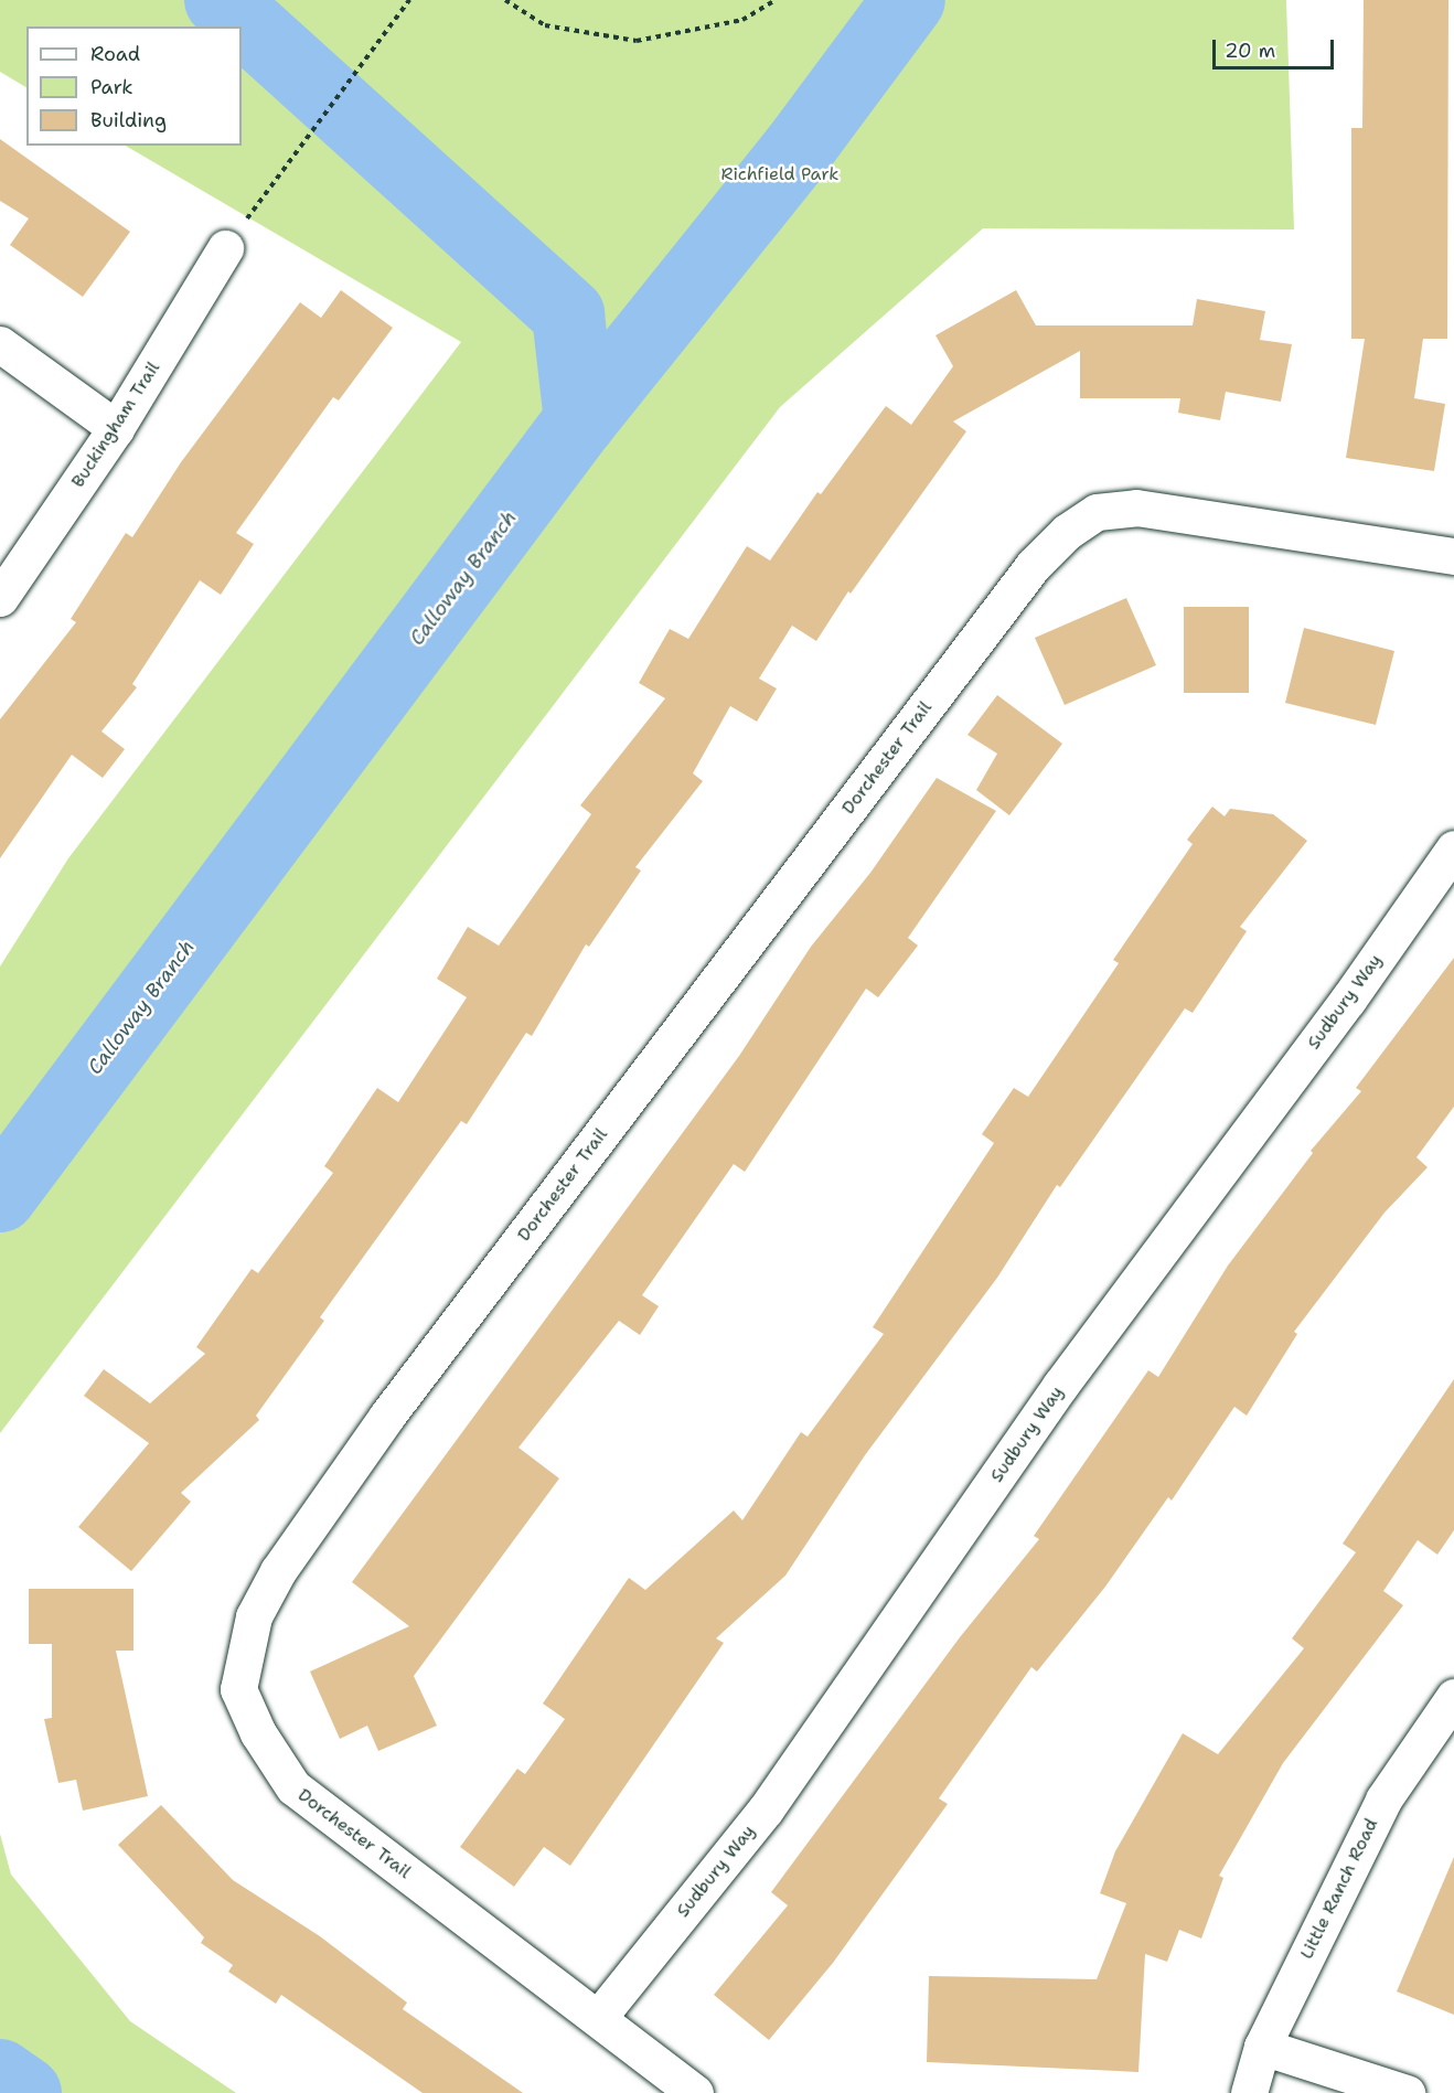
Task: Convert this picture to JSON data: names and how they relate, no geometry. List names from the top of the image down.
{
  "streets": {
    "street": [
      "Buckingham Trail",
      "Dorchester Trail",
      "Sudbury Way",
      "Little Ranch Road"
    ]
  },
  "crossings": [
    ["Dorchester Trail", "Sudbury Way"]
  ],
  "water": ["Calloway Branch"],
  "parks": ["Richfield Park"],
  "legend": ["Road", "Park", "Building"],
  "scale_bar": "20 m"
}
